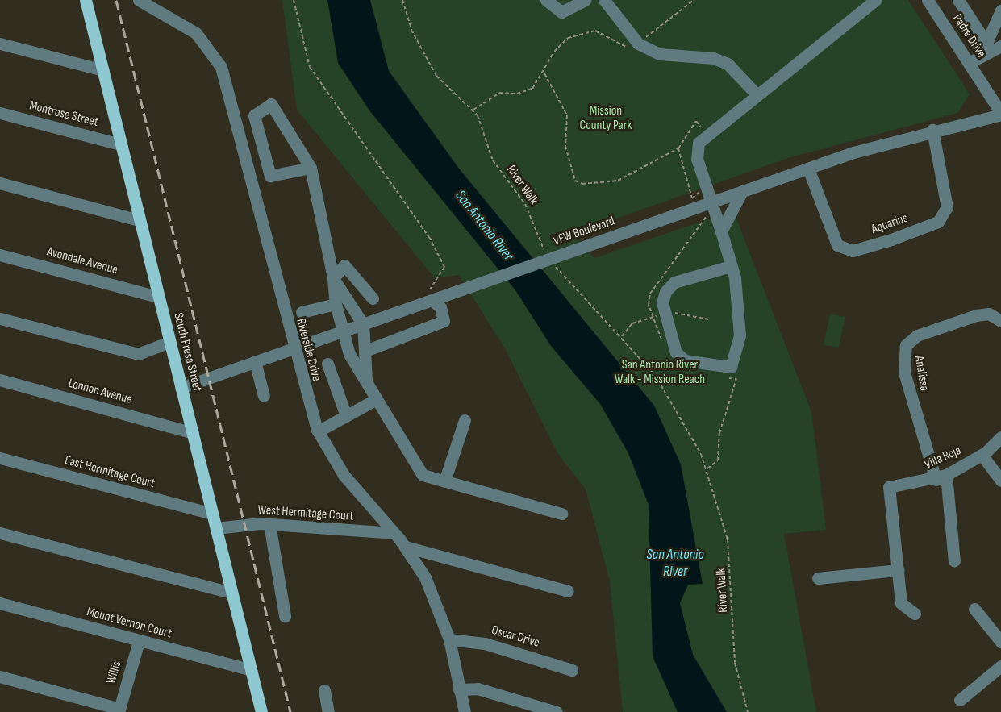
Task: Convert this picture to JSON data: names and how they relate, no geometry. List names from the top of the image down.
{
  "streets": {
    "main road": ["South Presa Street"],
    "street": [
      "Padre Drive",
      "Montrose Street",
      "Aquarius",
      "VFW Boulevard",
      "Avondale Avenue",
      "Riverside Drive",
      "Analissa",
      "Lennon Avenue",
      "Villa Roja",
      "East Hermitage Court",
      "West Hermitage Court",
      "Mount Vernon Court",
      "Oscar Drive",
      "Willis"
    ],
    "path": ["River Walk"]
  },
  "crossings": [
    ["Padre Drive", "VFW Boulevard"],
    ["Montrose Street", "South Presa Street"],
    ["Aquarius", "VFW Boulevard"],
    ["VFW Boulevard", "Riverside Drive"],
    ["VFW Boulevard", "South Presa Street"],
    ["Avondale Avenue", "South Presa Street"],
    ["Riverside Drive", "West Hermitage Court"],
    ["Riverside Drive", "Oscar Drive"],
    ["South Presa Street", "Lennon Avenue"],
    ["South Presa Street", "East Hermitage Court"],
    ["South Presa Street", "West Hermitage Court"],
    ["South Presa Street", "Mount Vernon Court"],
    ["Analissa", "Villa Roja"],
    ["Mount Vernon Court", "Willis"]
  ],
  "water": ["San Antonio River"],
  "parks": ["Mission County Park", "San Antonio River Walk - Mission Reach"]
}
